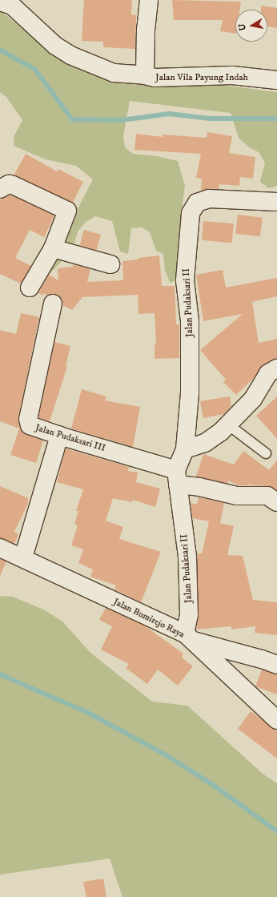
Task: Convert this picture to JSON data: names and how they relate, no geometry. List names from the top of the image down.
{
  "streets": {
    "street": [
      "Jalan Vila Payung Indah",
      "Jalan Pudaksari II",
      "Jalan Pudaksari III",
      "Jalan Bumirejo Raya"
    ]
  },
  "crossings": [
    ["Jalan Pudaksari II", "Jalan Pudaksari III"],
    ["Jalan Pudaksari II", "Jalan Bumirejo Raya"]
  ],
  "north": "left"
}
